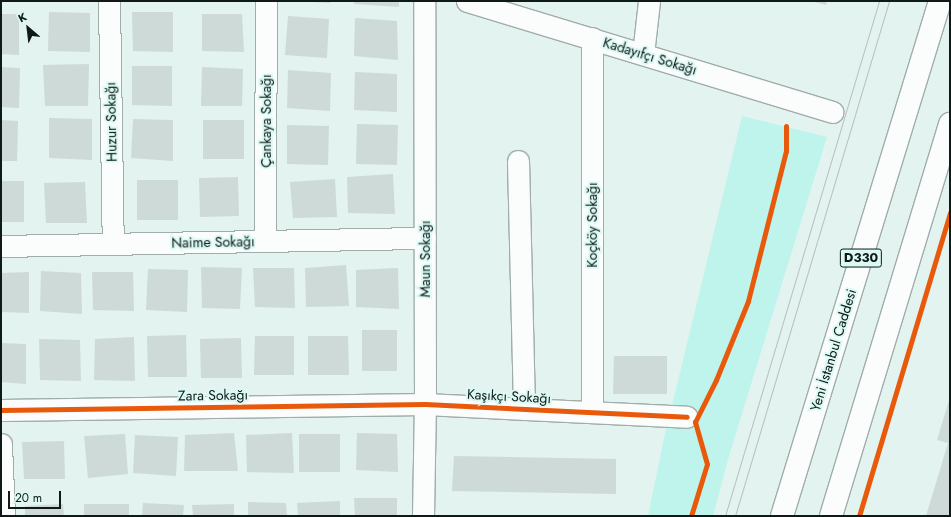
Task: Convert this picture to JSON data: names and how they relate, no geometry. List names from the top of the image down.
{
  "streets": {
    "highway": ["D330", "Yeni İstanbul Caddesi"],
    "street": [
      "Kadayıfçı Sokağı",
      "Çankaya Sokağı",
      "Huzur Sokağı",
      "Koçköy Sokağı",
      "Naime Sokağı",
      "Maun Sokağı",
      "Zara Sokağı",
      "Kaşıkçı Sokağı"
    ]
  },
  "crossings": [
    ["Kadayıfçı Sokağı", "Koçköy Sokağı"],
    ["Çankaya Sokağı", "Naime Sokağı"],
    ["Huzur Sokağı", "Naime Sokağı"],
    ["Koçköy Sokağı", "Kaşıkçı Sokağı"],
    ["Naime Sokağı", "Maun Sokağı"],
    ["Maun Sokağı", "Zara Sokağı"],
    ["Maun Sokağı", "Kaşıkçı Sokağı"],
    ["Zara Sokağı", "Kaşıkçı Sokağı"]
  ],
  "scale_bar": "20 m",
  "north": "top left"
}
